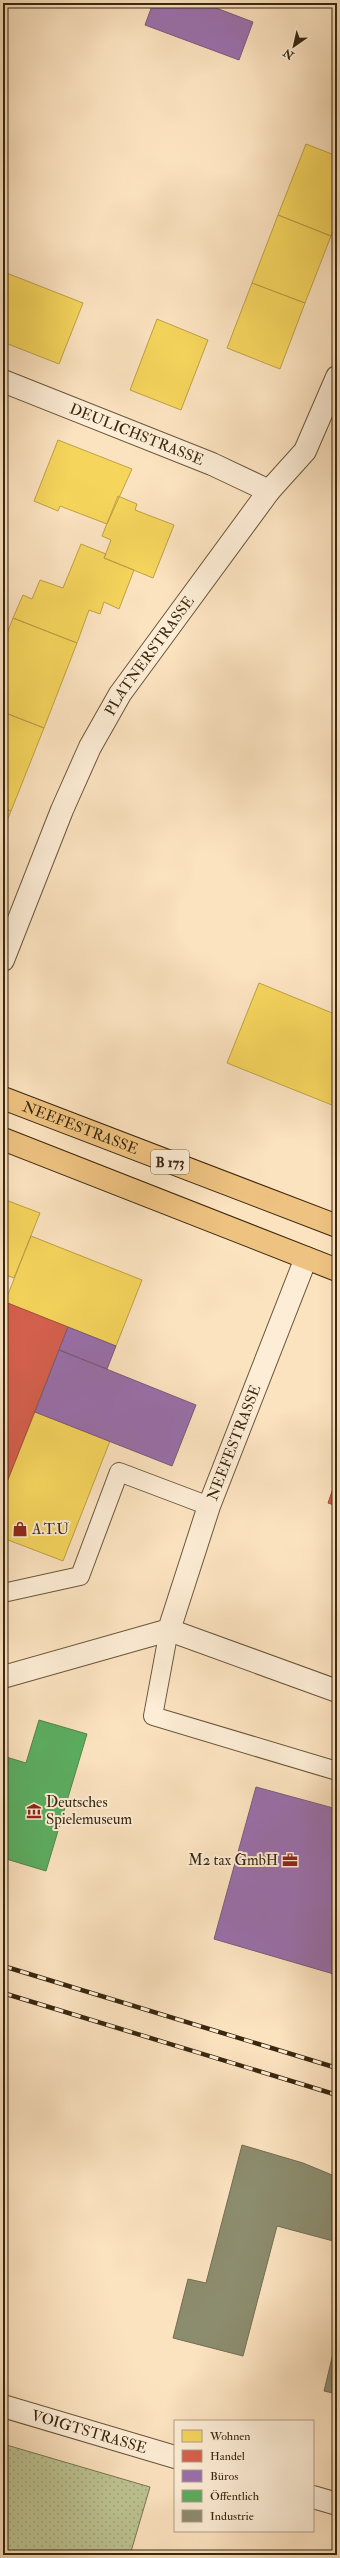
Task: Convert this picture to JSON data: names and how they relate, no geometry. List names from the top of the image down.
{
  "streets": {
    "main road": ["NEEFESTRASSE", "B 173"],
    "street": ["DEULICHSTRASSE", "PLATNERSTRASSE", "VOIGTSTRASSE"]
  },
  "crossings": [
    ["DEULICHSTRASSE", "PLATNERSTRASSE"],
    ["NEEFESTRASSE", "B 173"]
  ],
  "places": {
    "shop": ["A.T.U"],
    "museum": ["Deutsches Spielemuseum"],
    "office": ["M2 tax GmbH"]
  },
  "legend": [
    "Wohnen",
    "Handel",
    "Büros",
    "Öffentlich",
    "Industrie"
  ],
  "north": "bottom left"
}
